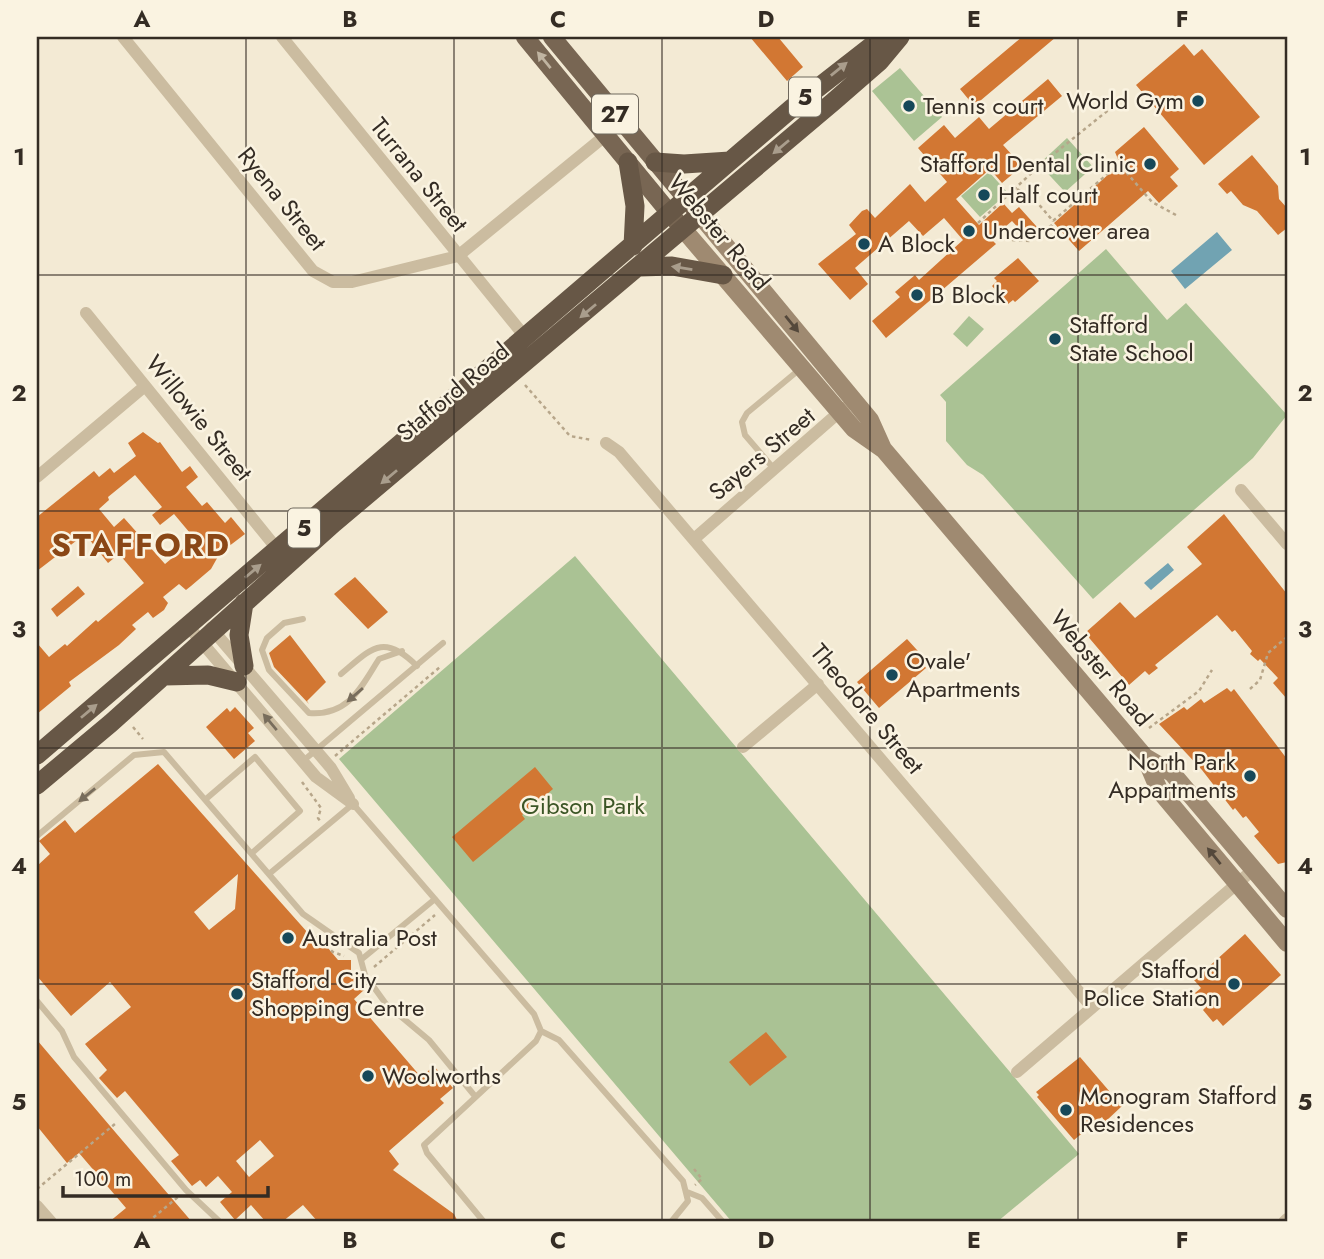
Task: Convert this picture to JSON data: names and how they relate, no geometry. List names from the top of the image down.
{
  "streets": {
    "highway": ["5", "Stafford Road"],
    "main road": ["27", "Webster Road"],
    "street": [
      "Turrana Street",
      "Ryena Street",
      "Willowie Street",
      "Sayers Street",
      "Theodore Street"
    ]
  },
  "crossings": [
    ["Turrana Street", "Ryena Street"],
    ["Turrana Street", "Stafford Road"],
    ["Webster Road", "Stafford Road"],
    ["Webster Road", "Sayers Street"],
    ["Stafford Road", "Willowie Street"],
    ["Sayers Street", "Theodore Street"]
  ],
  "districts": ["STAFFORD"],
  "parks": ["Gibson Park"],
  "places": [
    "World Gym",
    "Tennis court",
    "Stafford Dental Clinic",
    "Half court",
    "Undercover area",
    "A Block",
    "B Block",
    "Stafford State School",
    "Ovale' Apartments",
    "North Park Appartments",
    "Australia Post",
    "Stafford Police Station",
    "Stafford City Shopping Centre",
    "Woolworths",
    "Monogram Stafford Residences"
  ],
  "scale_bar": "100 m",
  "grid": {
    "columns": [
      "A",
      "B",
      "C",
      "D",
      "E",
      "F"
    ],
    "rows": [
      "1",
      "2",
      "3",
      "4",
      "5"
    ]
  }
}
